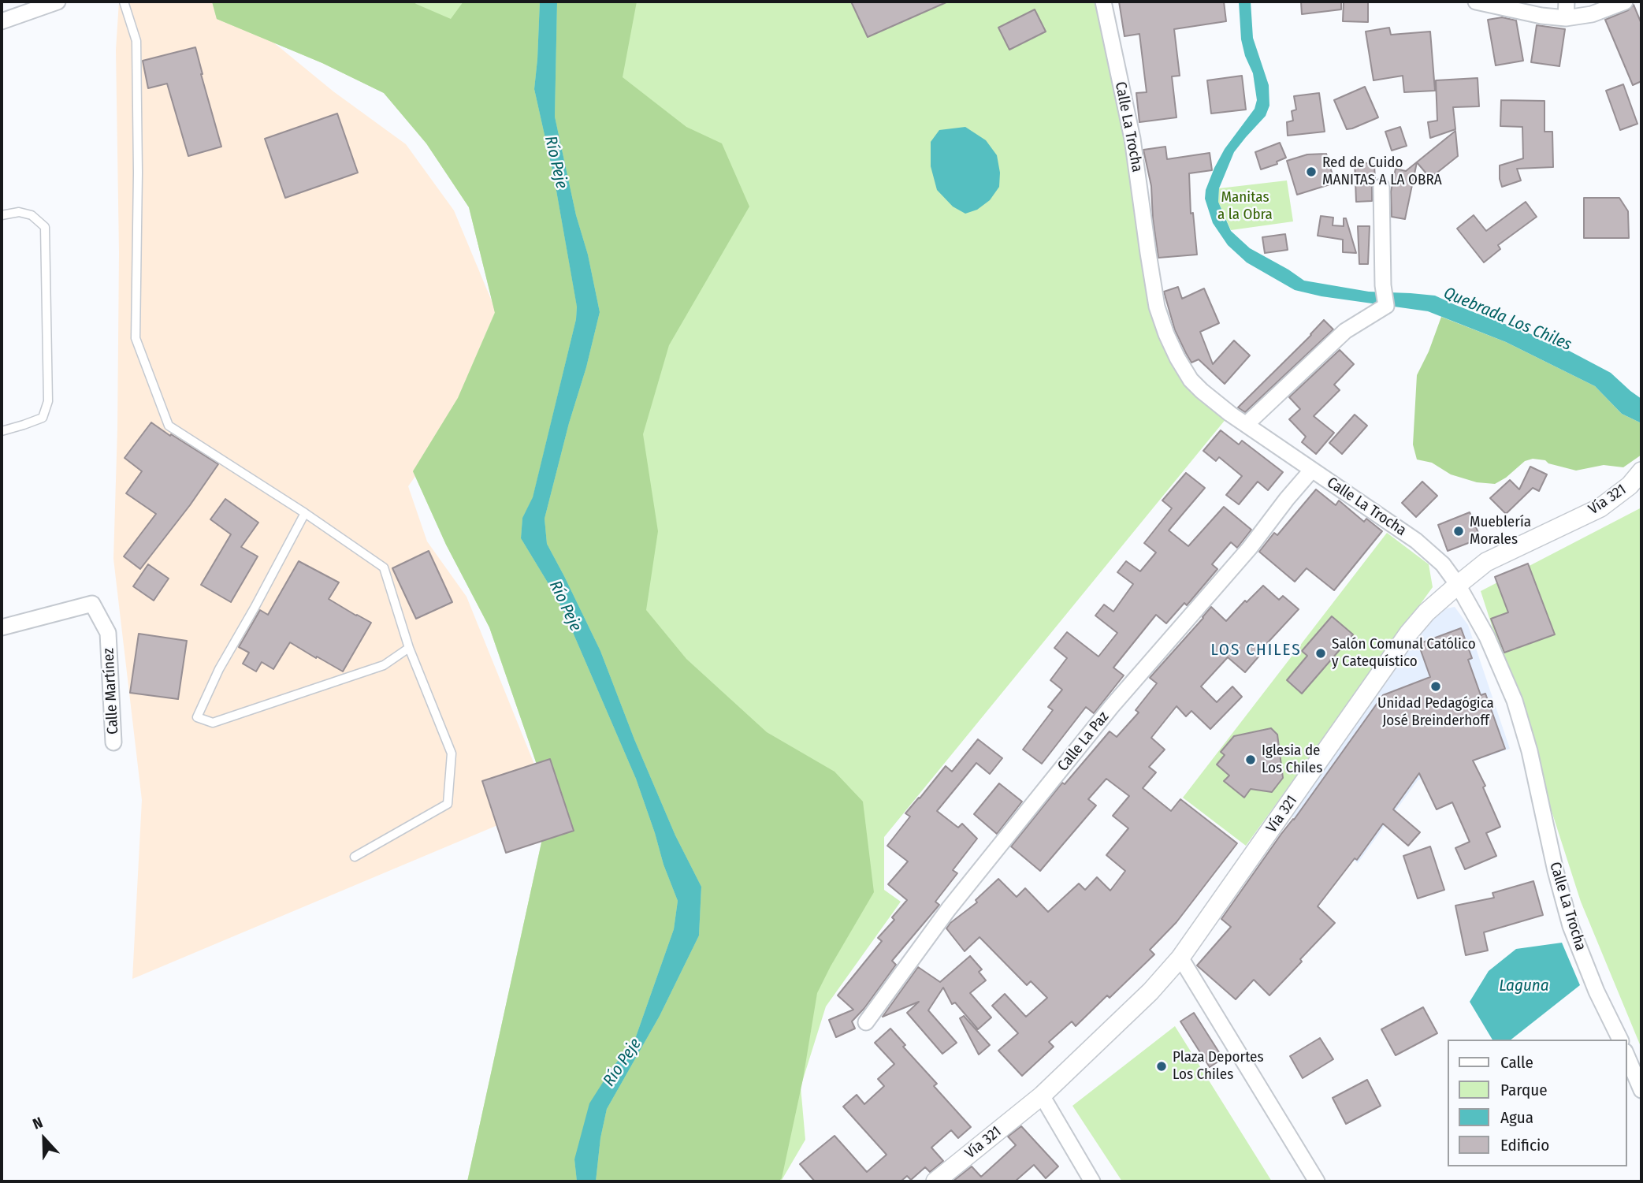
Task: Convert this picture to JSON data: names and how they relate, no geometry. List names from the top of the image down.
{
  "streets": {
    "street": [
      "Calle La Trocha",
      "Vía 321",
      "Calle Martínez",
      "Calle La Paz"
    ]
  },
  "crossings": [
    ["Calle La Trocha", "Vía 321"],
    ["Calle La Trocha", "Calle La Paz"]
  ],
  "districts": ["LOS CHILES"],
  "water": ["Río Peje", "Quebrada Los Chiles", "Laguna"],
  "parks": ["Manitas a la Obra"],
  "places": [
    "Red de Cuido MANITAS A LA OBRA",
    "Mueblería Morales",
    "Salón Comunal Católico y Catequístico",
    "Unidad Pedagógica José Breinderhoff",
    "Iglesia de Los Chiles",
    "Plaza Deportes Los Chiles"
  ],
  "legend": [
    "Calle",
    "Parque",
    "Agua",
    "Edificio"
  ],
  "north": "top"
}
